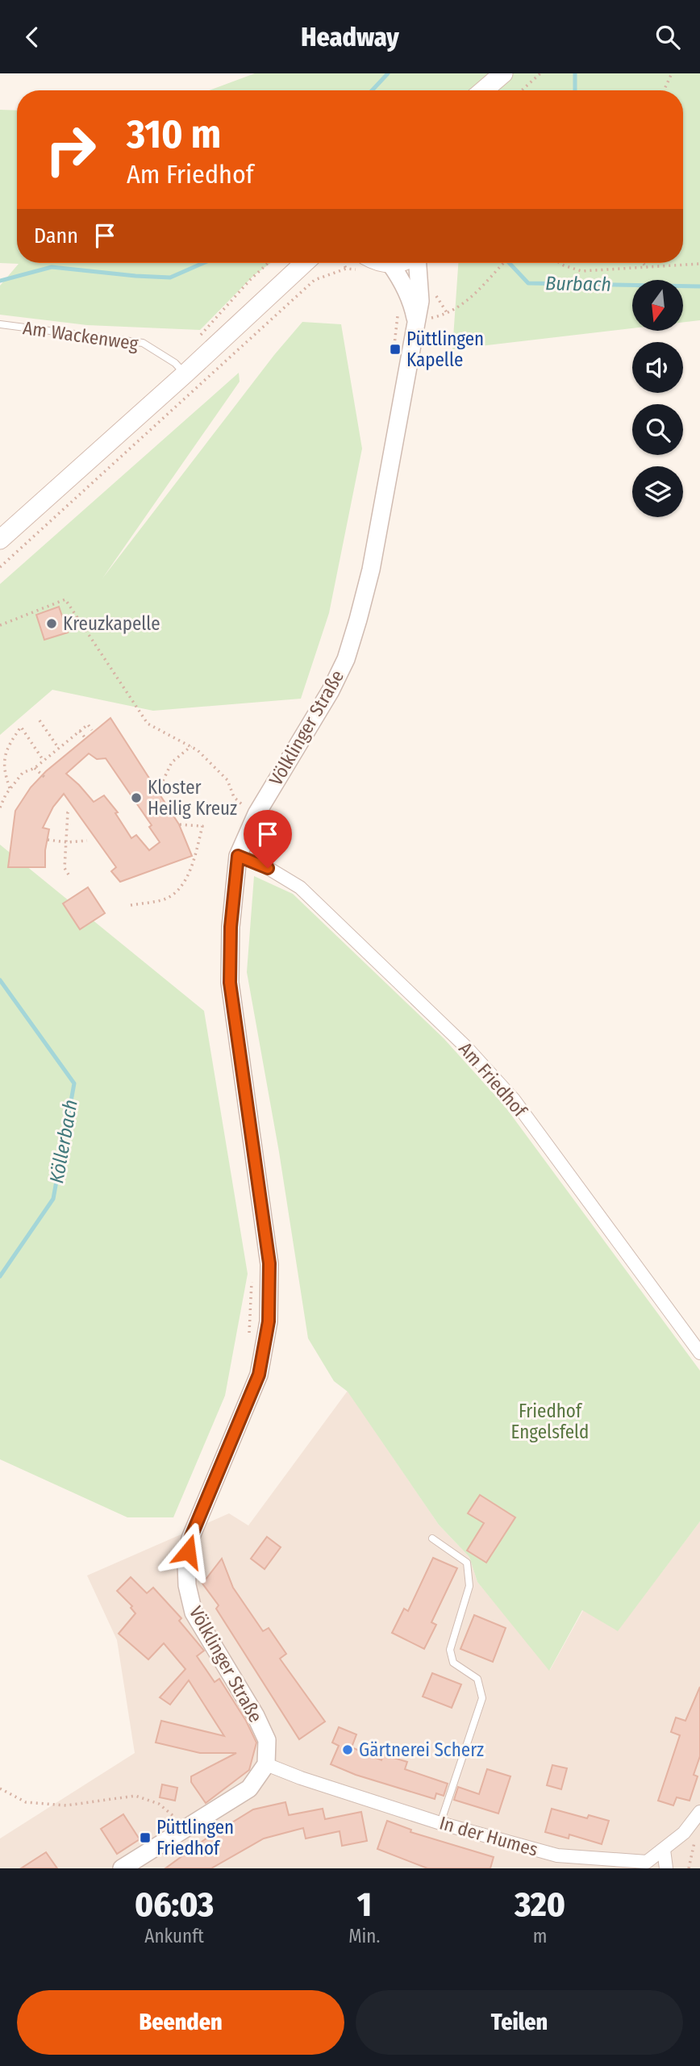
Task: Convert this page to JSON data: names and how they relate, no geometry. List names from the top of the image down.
{
  "streets": {
    "street": ["Völklinger Straße", "Am Friedhof", "In der Humes"],
    "lane": ["Am Wackenweg"]
  },
  "crossings": [
    ["Völklinger Straße", "Am Friedhof"],
    ["Völklinger Straße", "In der Humes"]
  ],
  "water": ["Burbach", "Köllerbach"],
  "parks": ["Friedhof Engelsfeld"],
  "places": {
    "transit": ["Püttlingen Kapelle", "Püttlingen Friedhof"],
    "other": ["Kreuzkapelle", "Kloster Heilig Kreuz", "Gärtnerei Scherz"]
  },
  "north": "bottom",
  "page": {
    "header": "Headway",
    "turn": ["310 m", "Am Friedhof"],
    "then": "Dann",
    "eta": [
      "06:03",
      "Ankunft",
      "1",
      "Min.",
      "320",
      "m"
    ],
    "buttons": ["Beenden", "Teilen"]
  }
}
